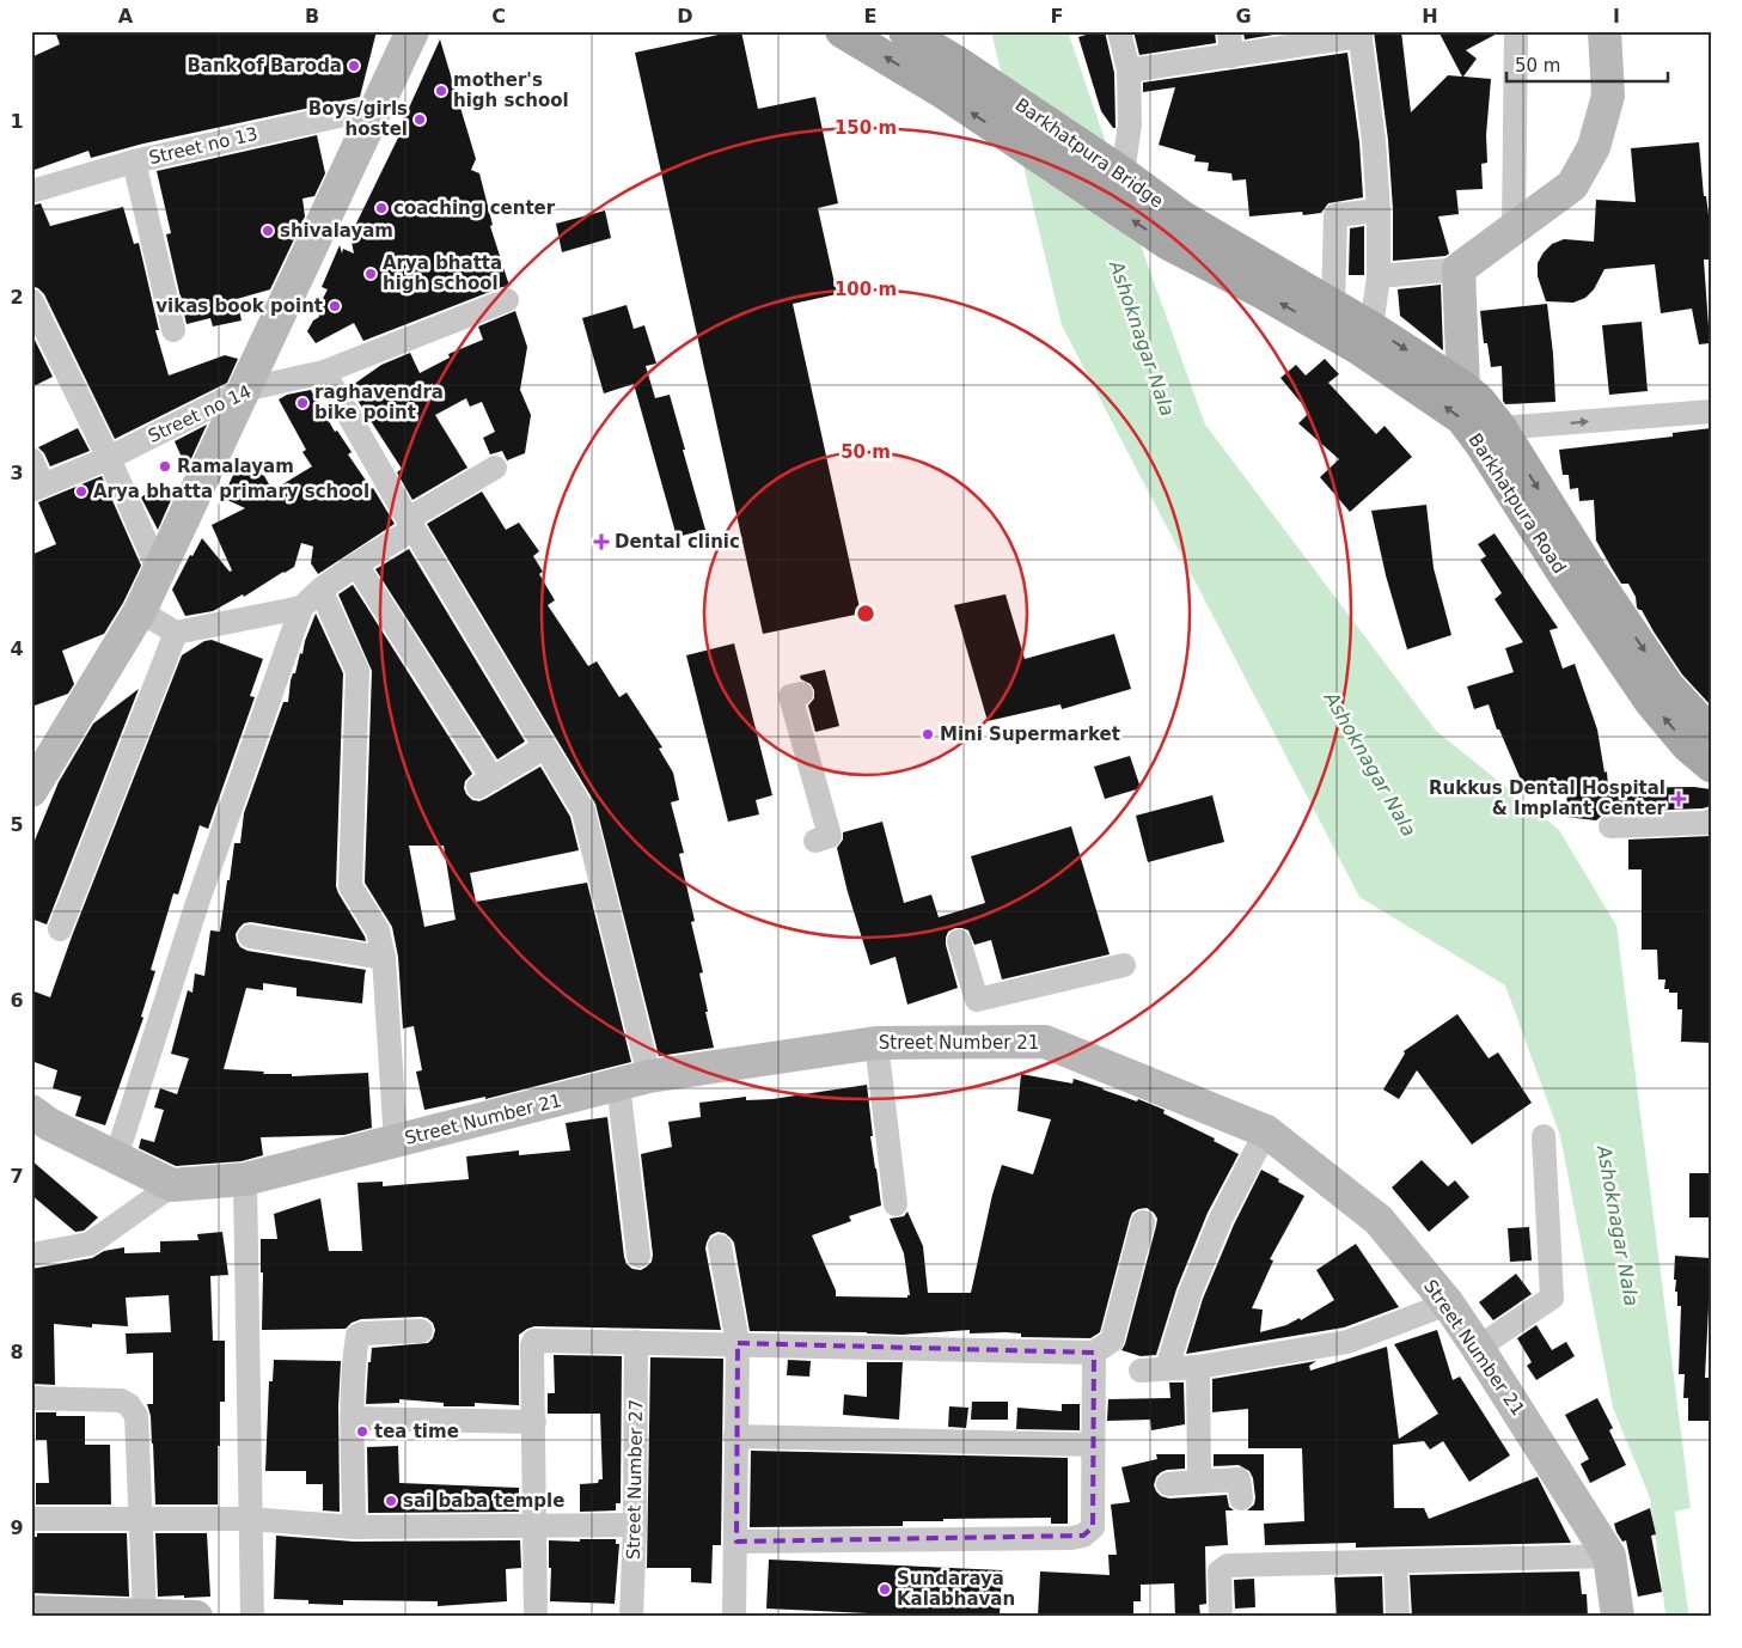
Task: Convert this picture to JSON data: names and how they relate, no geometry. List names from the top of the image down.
{
  "streets": {
    "main road": ["Barkhatpura Bridge", "Barkhatpura Road"],
    "street": [
      "Street no 13",
      "Street no 14",
      "Street Number 21",
      "Street Number 27"
    ]
  },
  "crossings": [
    ["Barkhatpura Bridge", "Barkhatpura Road"]
  ],
  "water": ["Ashoknagar Nala"],
  "places": {
    "other": [
      "Bank of Baroda",
      "mother's high school",
      "Boys/girls hostel",
      "coaching center",
      "shivalayam",
      "Arya bhatta high school",
      "vikas book point",
      "raghavendra bike point",
      "Ramalayam",
      "Arya bhatta primary school",
      "Mini Supermarket",
      "tea time",
      "sai baba temple",
      "Sundaraya Kalabhavan"
    ],
    "health": ["Dental clinic", "Rukkus Dental Hospital & Implant Center"]
  },
  "scale_bar": "50 m",
  "grid": {
    "columns": [
      "A",
      "B",
      "C",
      "D",
      "E",
      "F",
      "G",
      "H",
      "I"
    ],
    "rows": [
      "1",
      "2",
      "3",
      "4",
      "5",
      "6",
      "7",
      "8",
      "9"
    ]
  },
  "rings": ["150 m", "100 m", "50 m"]
}
